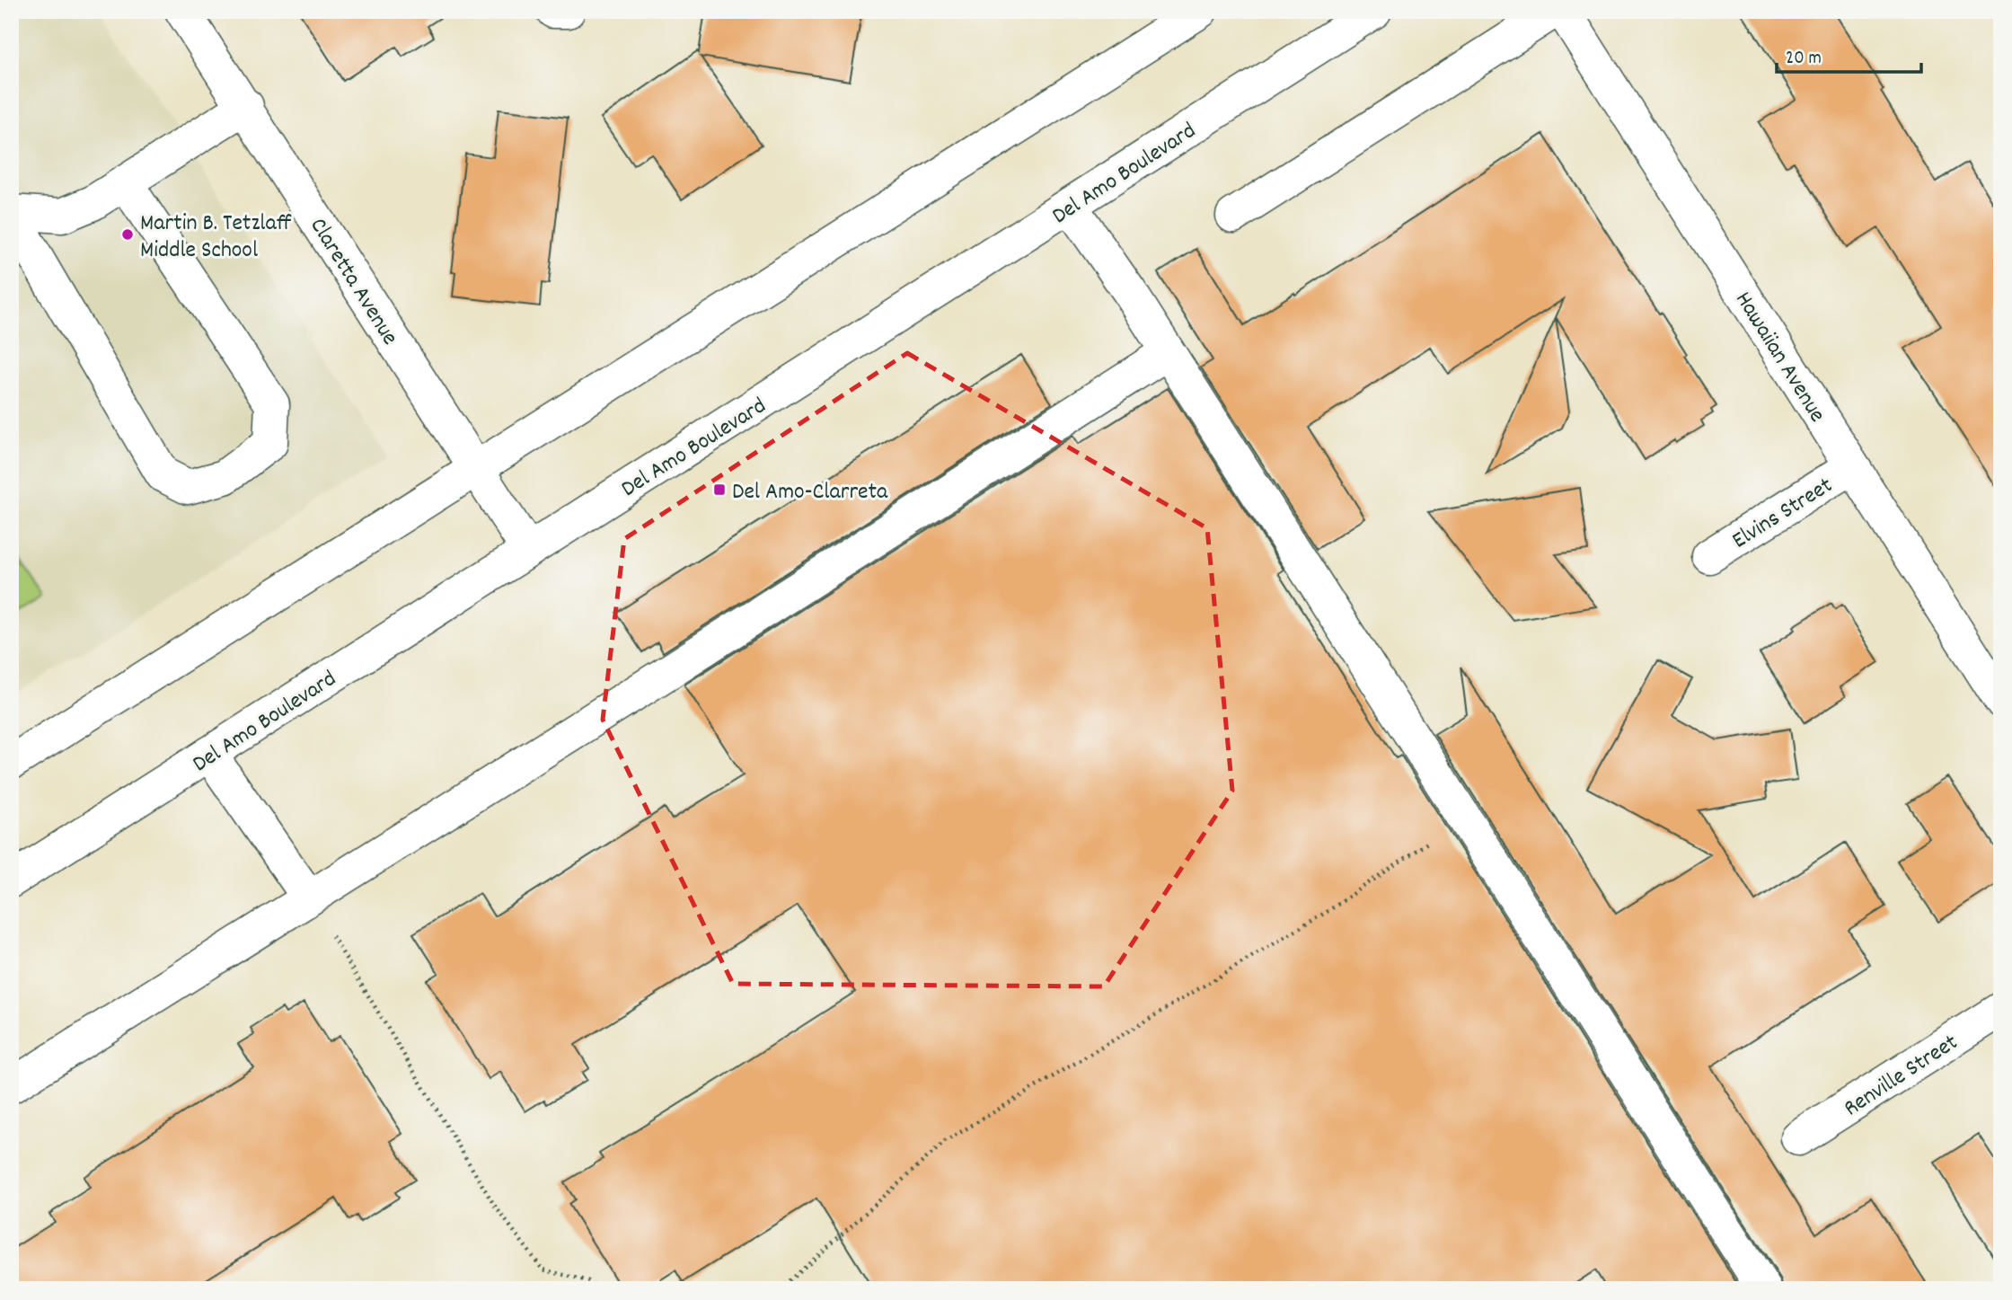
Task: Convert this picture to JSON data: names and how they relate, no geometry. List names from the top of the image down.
{
  "streets": {
    "main road": [
      "Del Amo Boulevard",
      "Claretta Avenue",
      "Hawaiian Avenue",
      "Elvins Street",
      "Renville Street"
    ]
  },
  "crossings": [
    ["Del Amo Boulevard", "Claretta Avenue"],
    ["Hawaiian Avenue", "Elvins Street"]
  ],
  "places": {
    "other": ["Martin B. Tetzlaff Middle School"],
    "transit": ["Del Amo-Clarreta"]
  },
  "scale_bar": "20 m"
}
